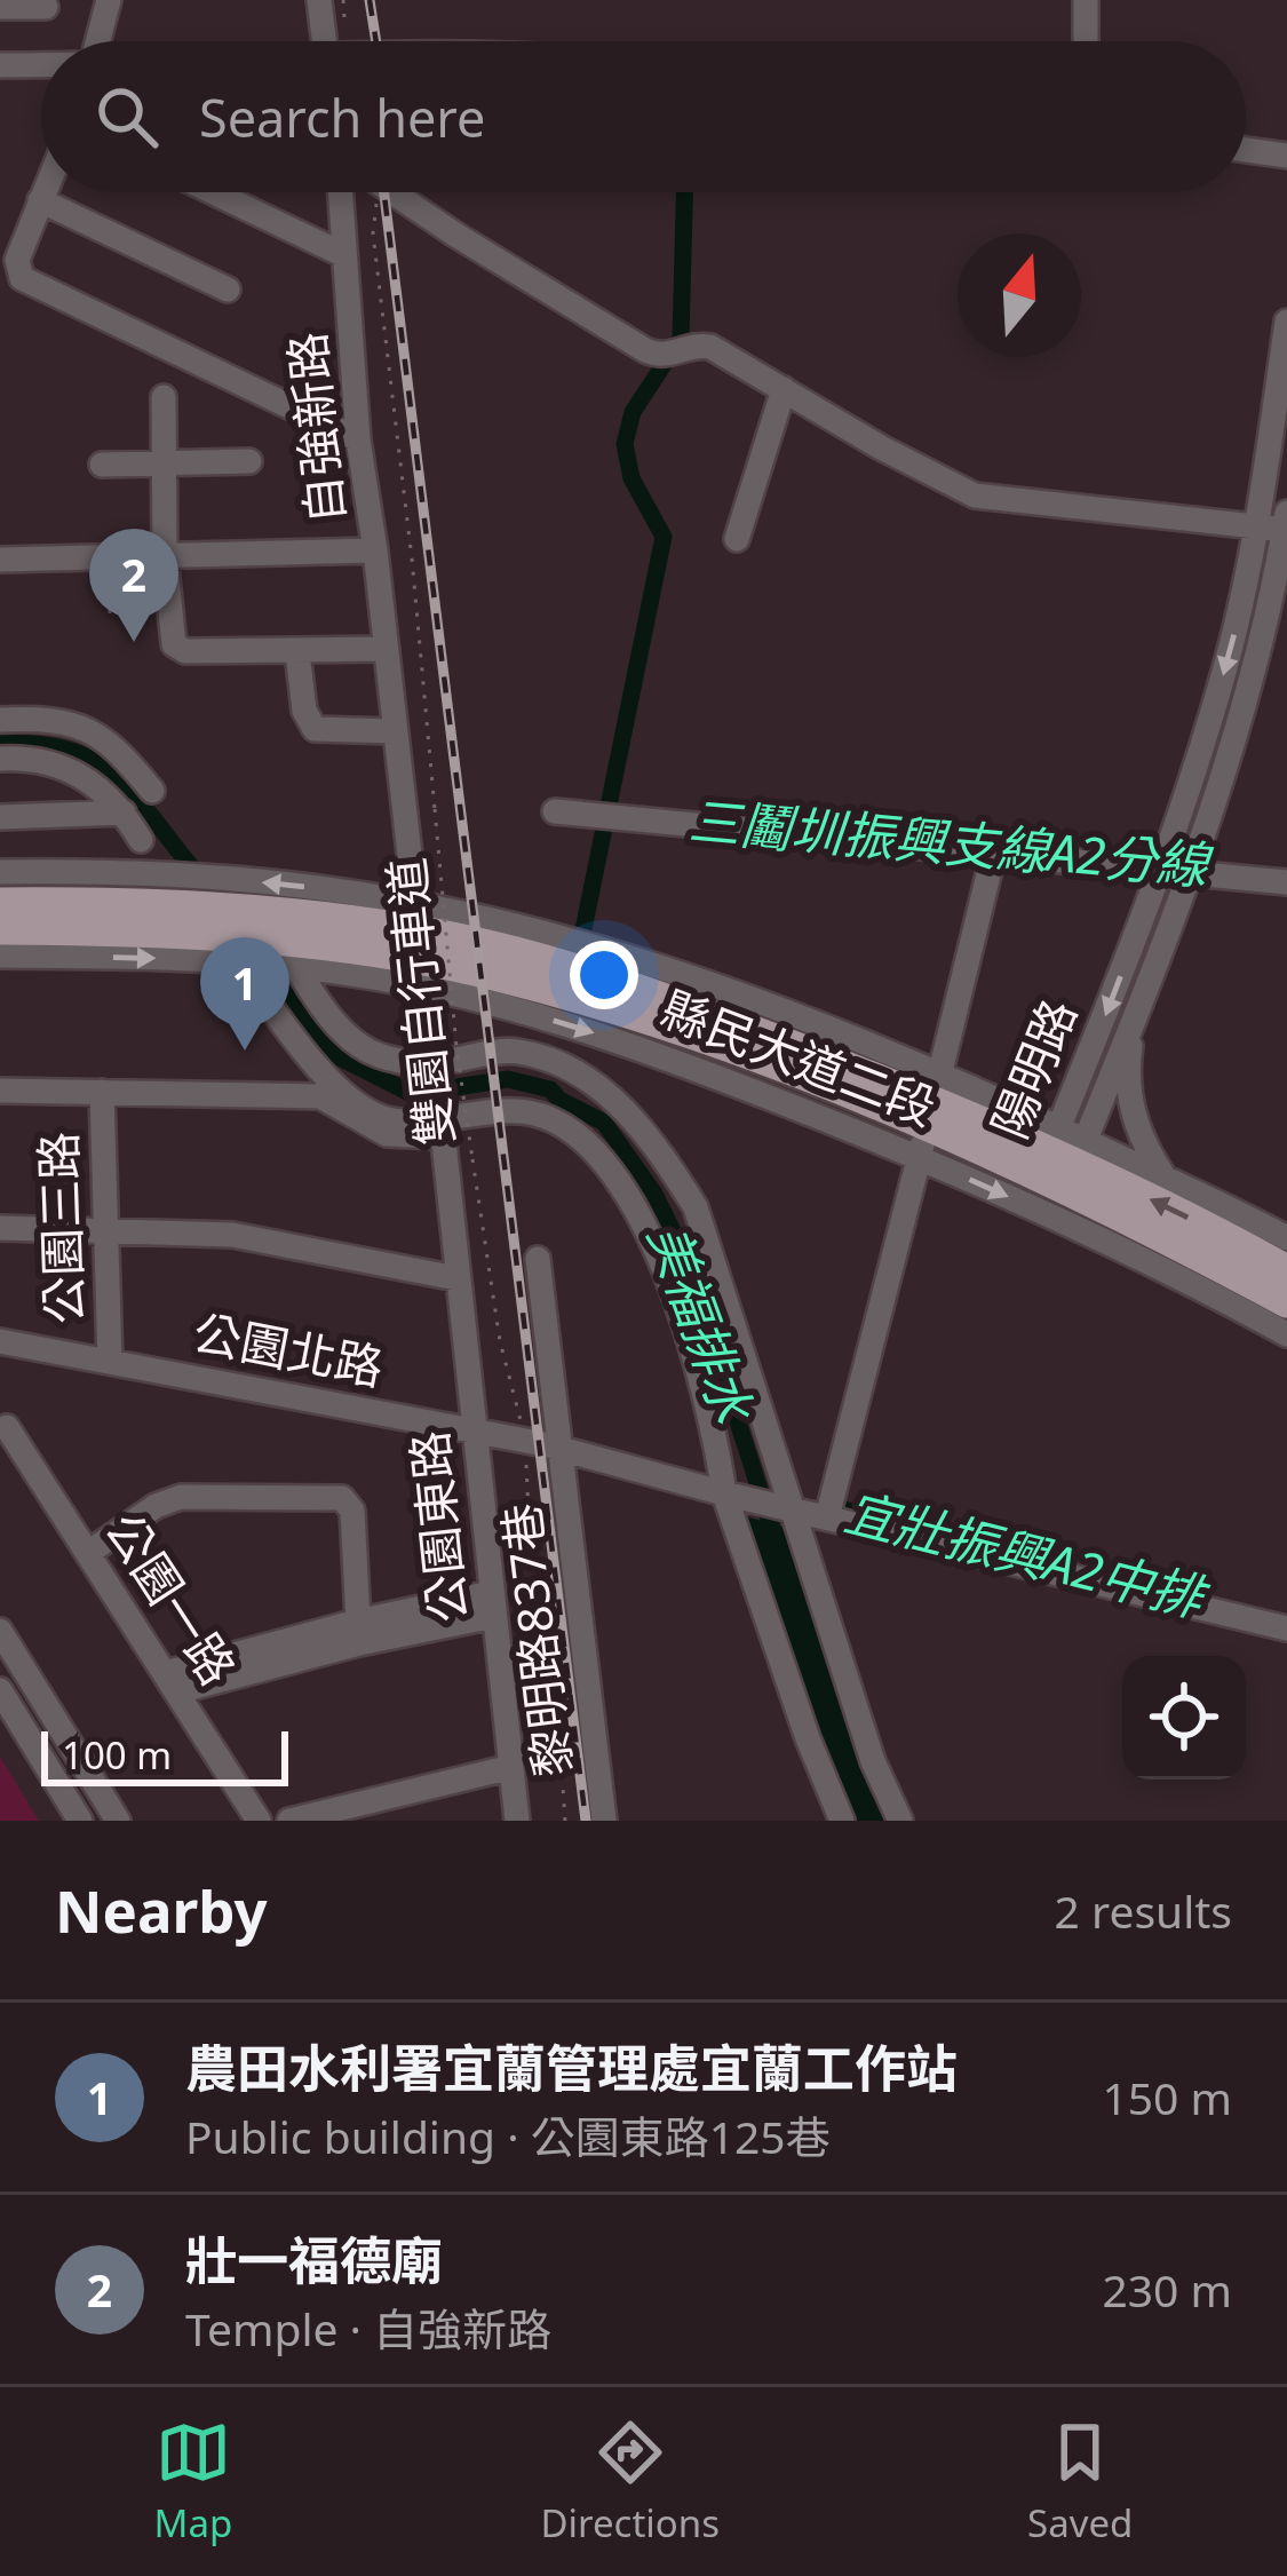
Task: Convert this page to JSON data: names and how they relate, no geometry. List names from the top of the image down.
{
  "streets": {
    "main road": ["縣民大道二段"],
    "street": [
      "自強新路",
      "陽明路",
      "公園三路",
      "公園北路",
      "公園東路",
      "公園一路",
      "黎明路837巷"
    ],
    "path": ["雙園自行車道"]
  },
  "crossings": [
    ["雙園自行車道", "公園北路"],
    ["雙園自行車道", "黎明路837巷"],
    ["縣民大道二段", "陽明路"],
    ["公園三路", "公園北路"],
    ["公園三路", "公園東路"],
    ["公園北路", "公園東路"],
    ["公園北路", "黎明路837巷"]
  ],
  "water": ["三鬮圳振興支線A2分線", "美福排水", "宜壯振興A2中排"],
  "scale_bar": "100 m",
  "north": "top",
  "page": {
    "search": "Search here",
    "pins": ["2", "1"],
    "scale": "100 m",
    "heading": ["Nearby", "2 results"],
    "list": [
      {
        "mark": "1",
        "name": "農田水利署宜蘭管理處宜蘭工作站",
        "note": "Public building · 公園東路125巷",
        "value": "150 m"
      },
      {
        "mark": "2",
        "name": "壯一福德廟",
        "note": "Temple · 自強新路",
        "value": "230 m"
      }
    ],
    "nav": ["Map", "Directions", "Saved"]
  }
}
